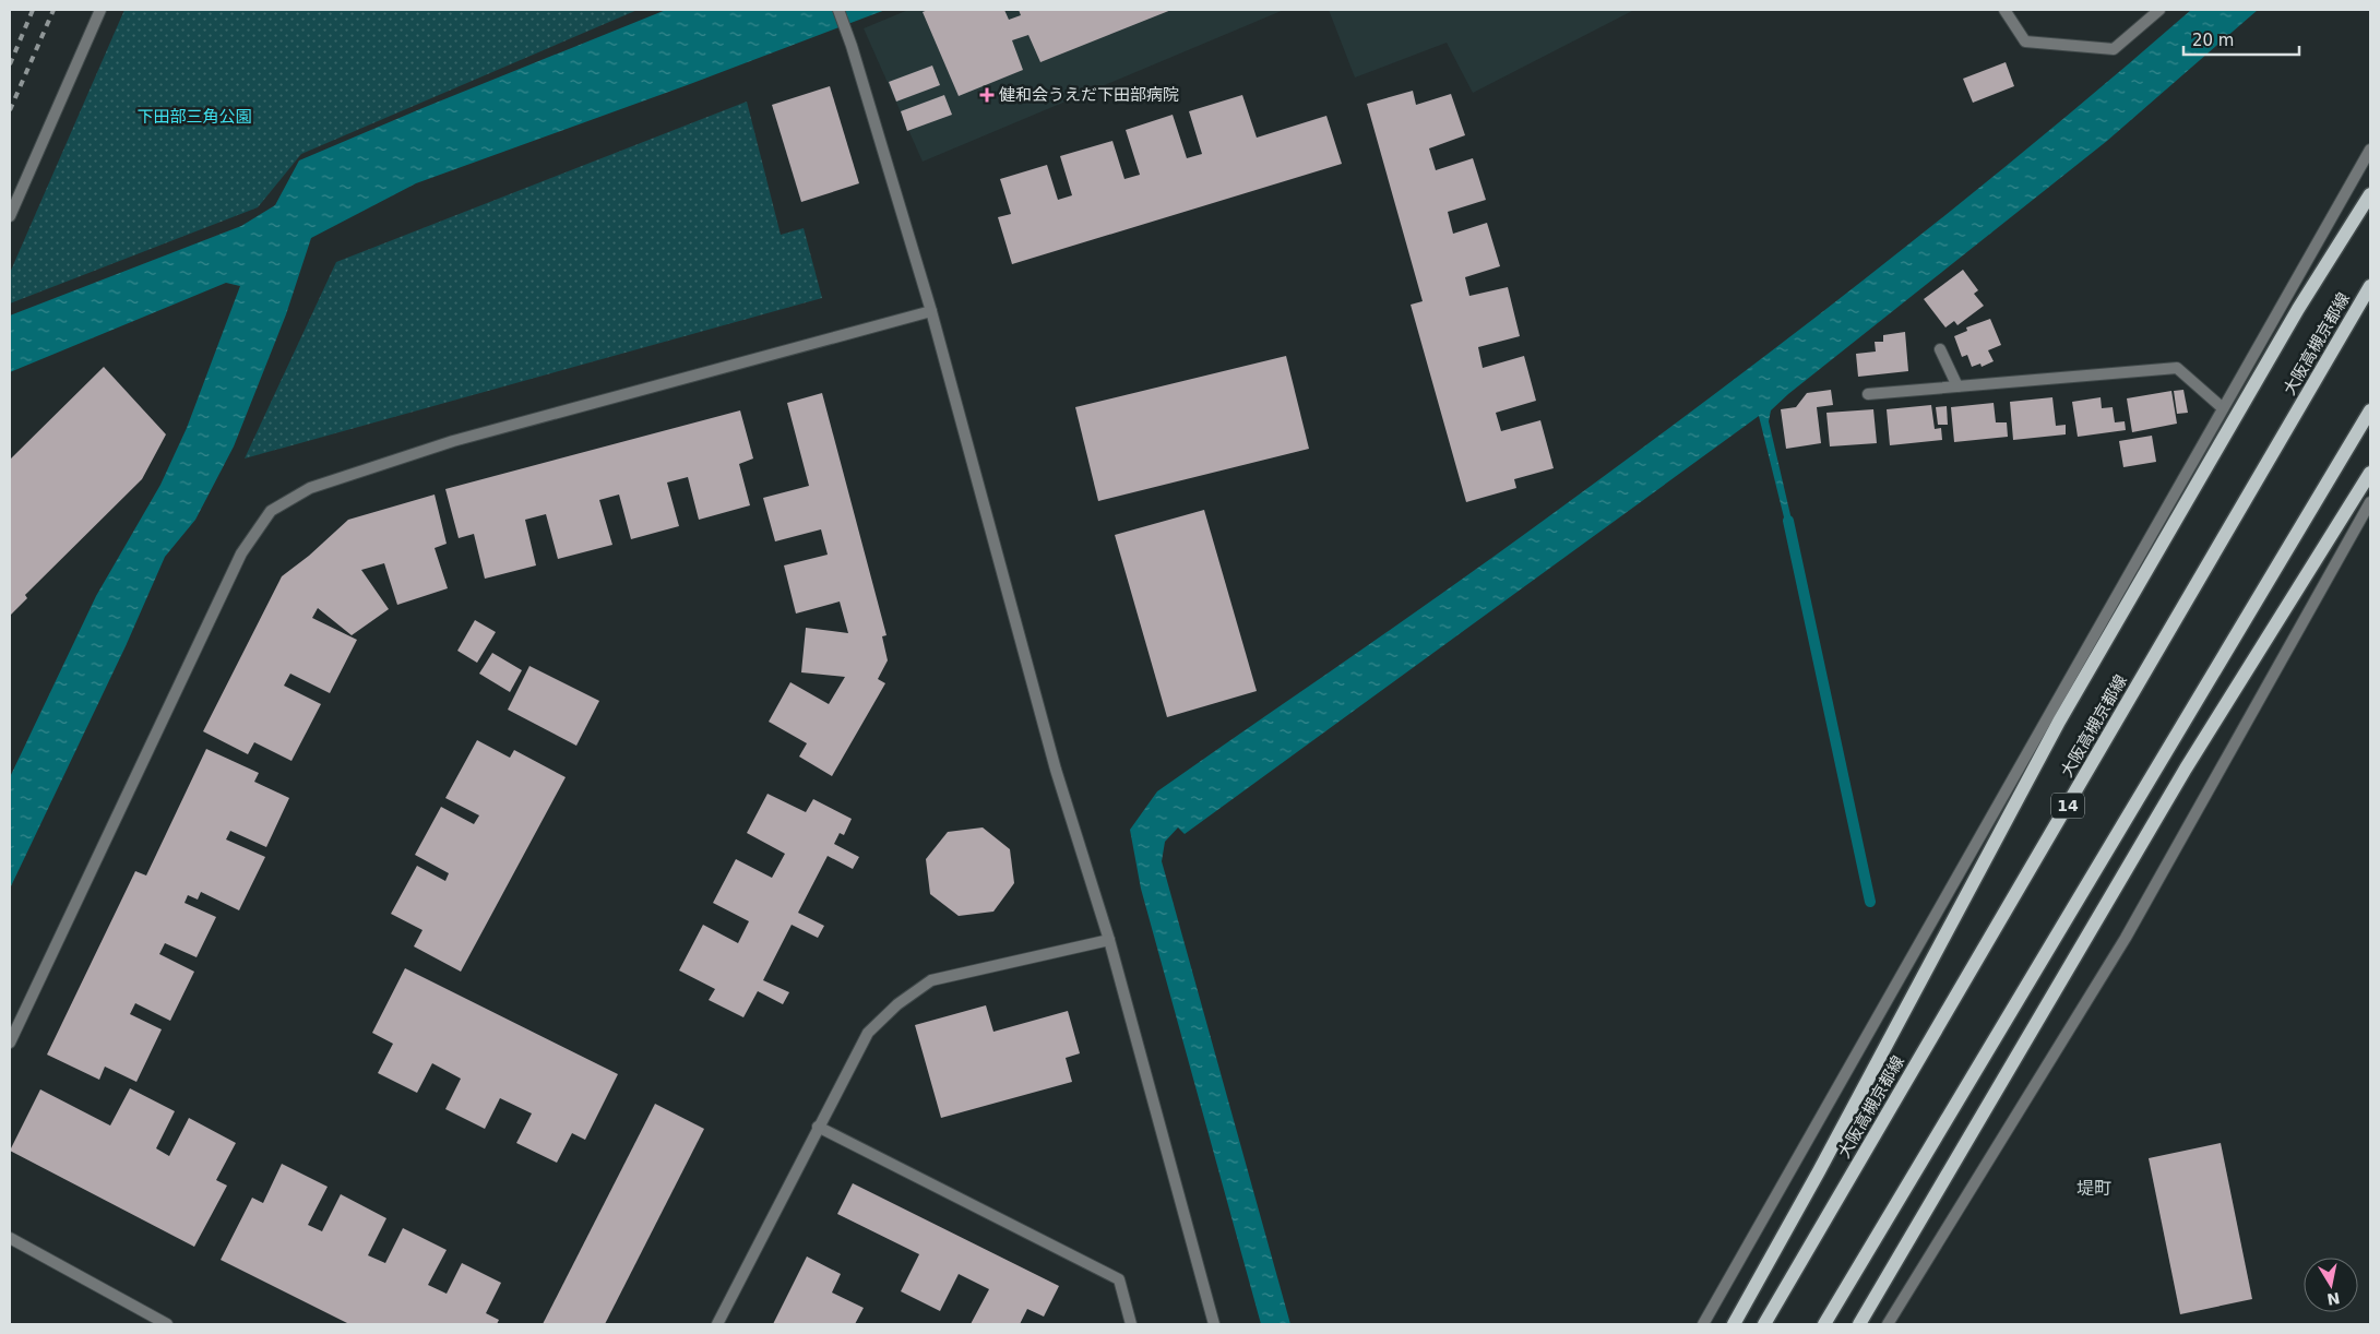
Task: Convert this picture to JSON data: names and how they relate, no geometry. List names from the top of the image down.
{
  "streets": {
    "main road": ["大阪高槻京都線", "14"]
  },
  "districts": ["堤町"],
  "parks": ["下田部三角公園"],
  "places": {
    "health": ["健和会うえだ下田部病院"]
  },
  "scale_bar": "20 m",
  "north": "bottom"
}
